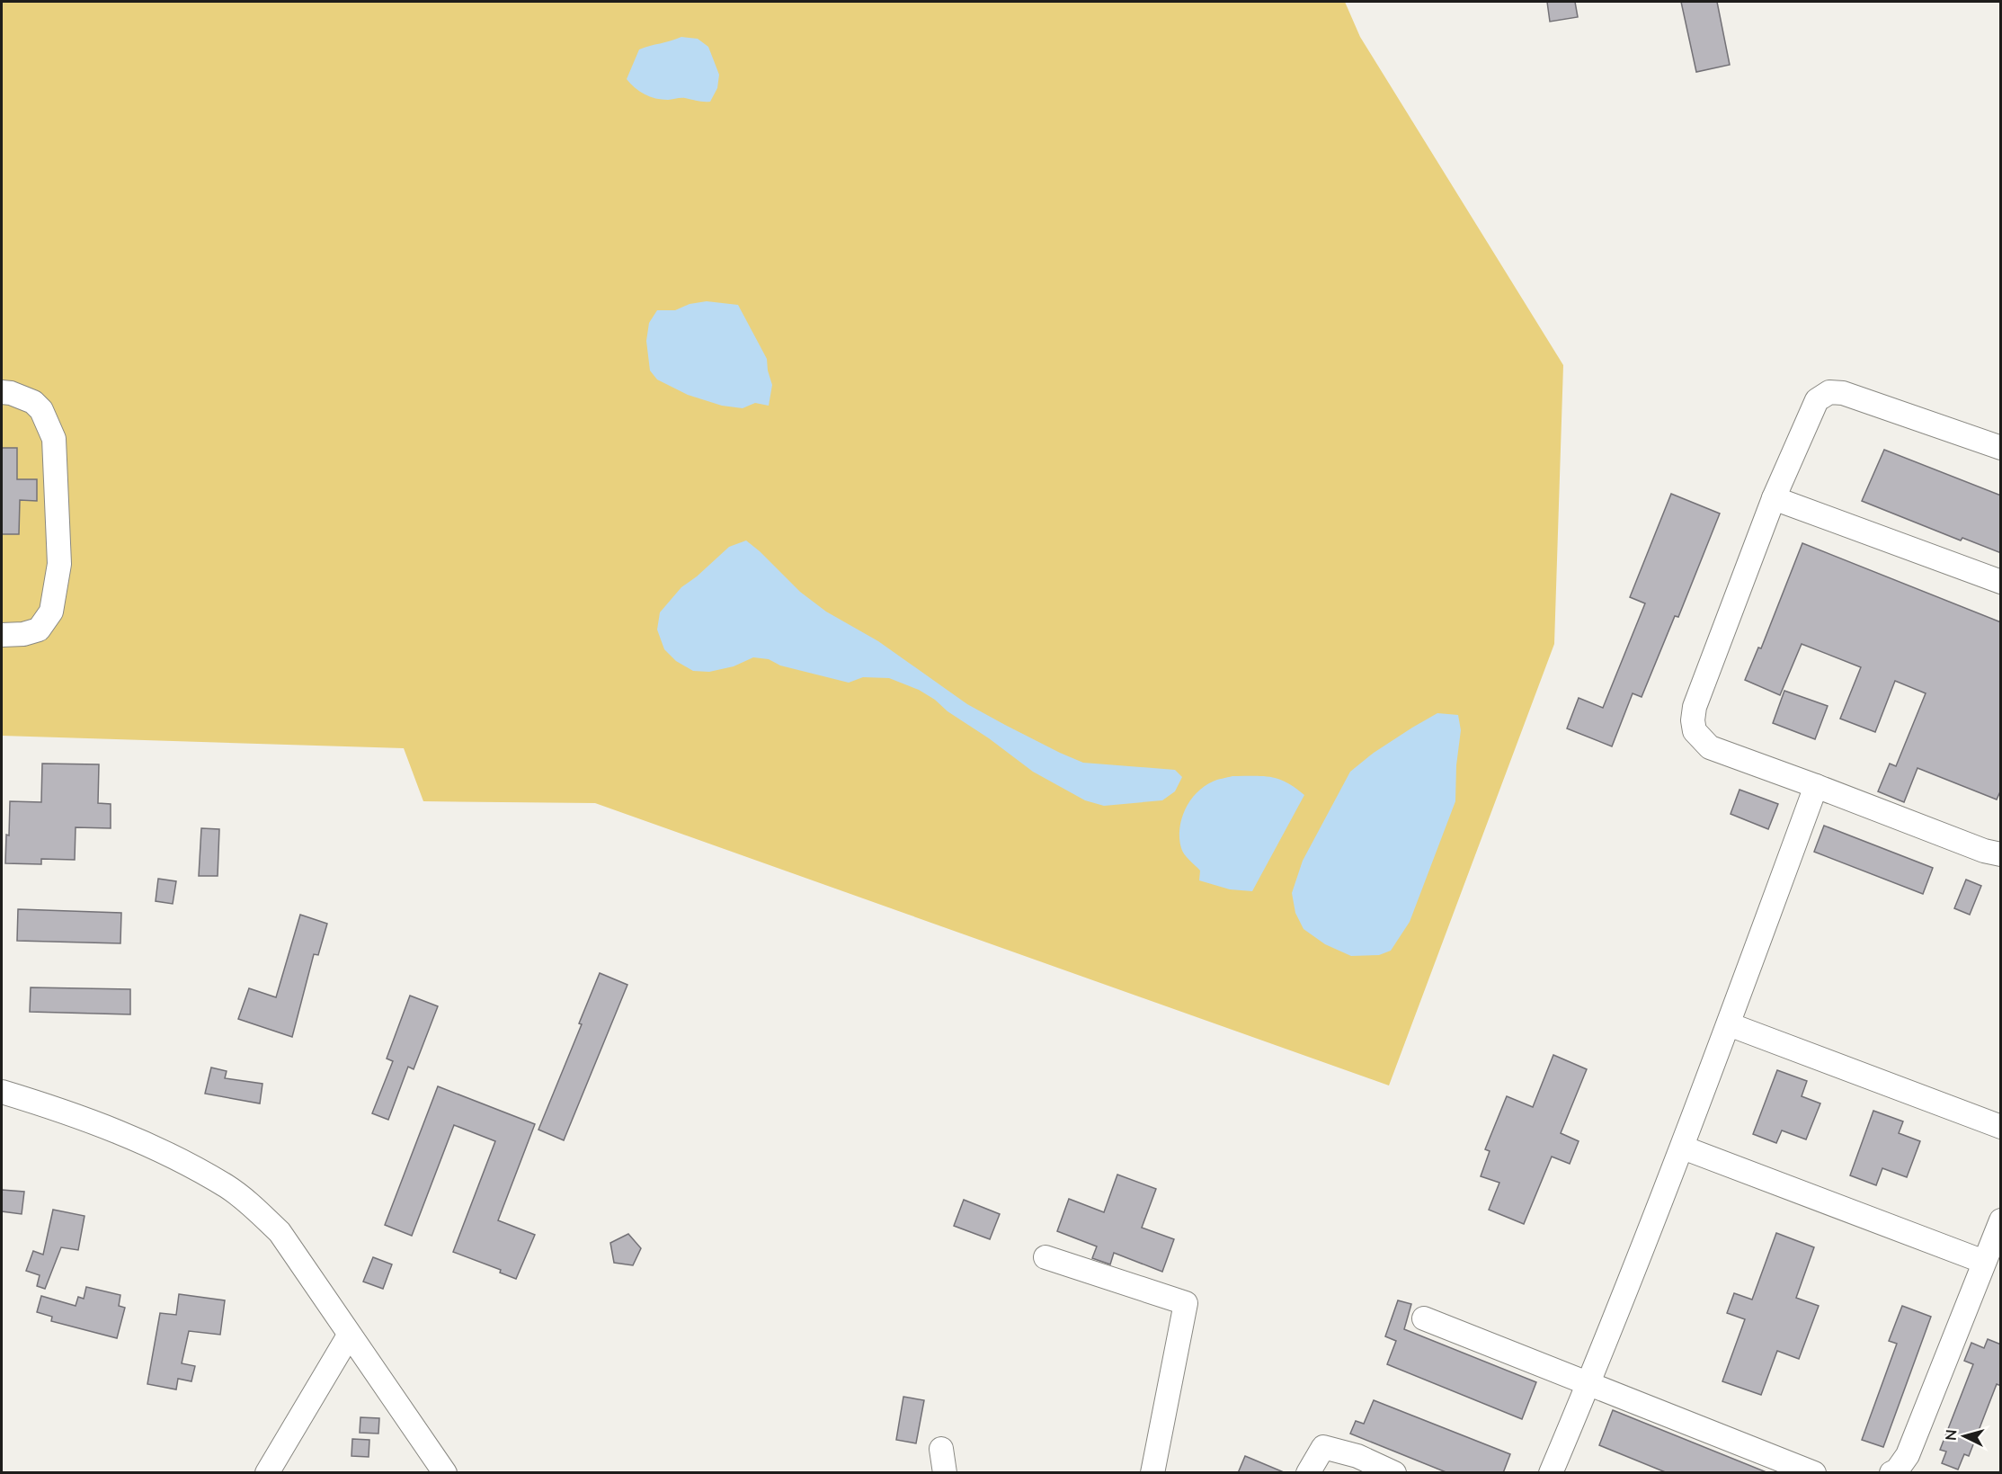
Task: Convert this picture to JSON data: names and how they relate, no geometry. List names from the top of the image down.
{
  "north": "left"
}
